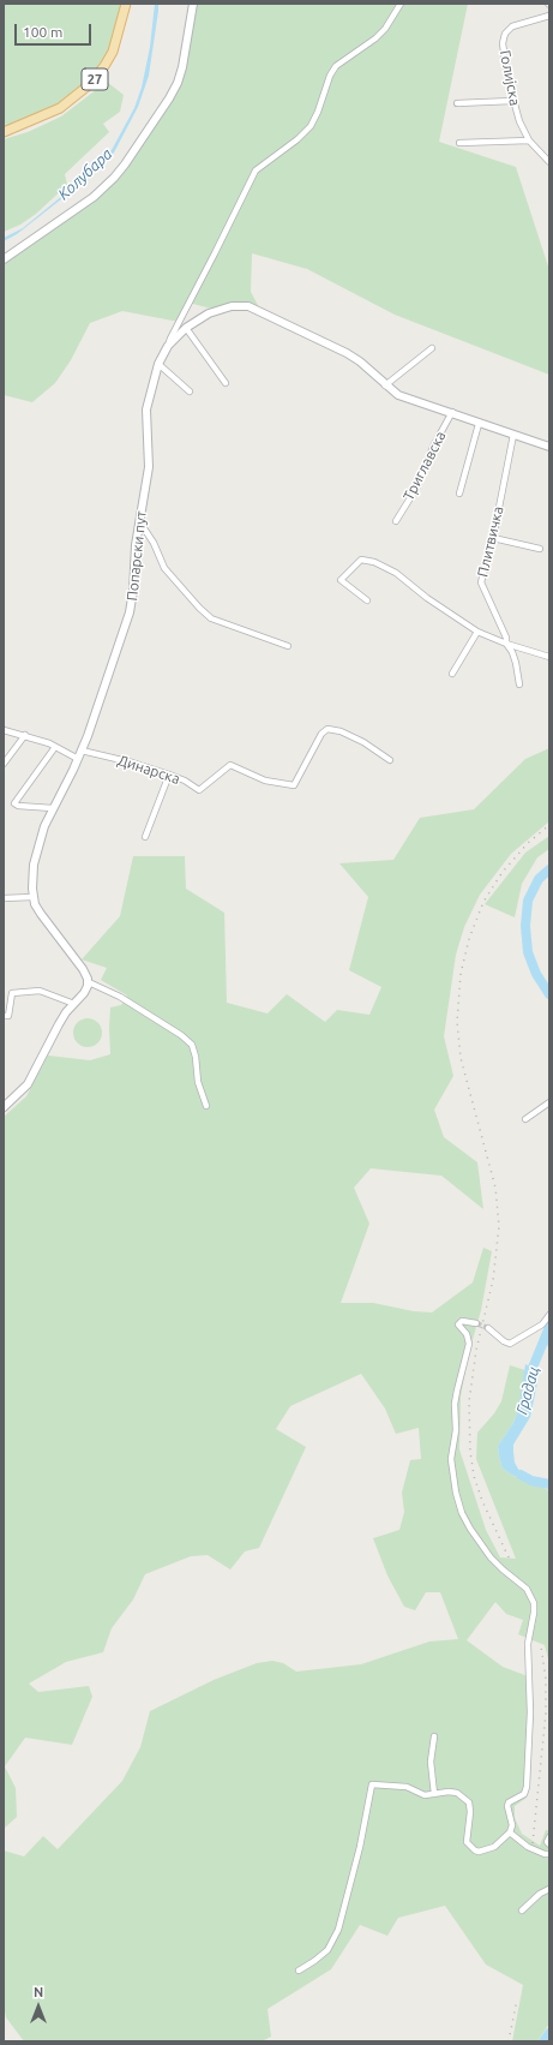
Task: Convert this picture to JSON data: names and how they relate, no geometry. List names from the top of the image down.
{
  "streets": {
    "main road": ["27"],
    "street": [
      "Голијска",
      "Триглавска",
      "Плитвичка",
      "Попарски пут",
      "Динарска"
    ]
  },
  "crossings": [
    ["Триглавска", "Попарски пут"],
    ["Плитвичка", "Попарски пут"],
    ["Попарски пут", "Динарска"]
  ],
  "water": ["Колубара", "Градац"],
  "scale_bar": "100 m",
  "north": "top"
}
